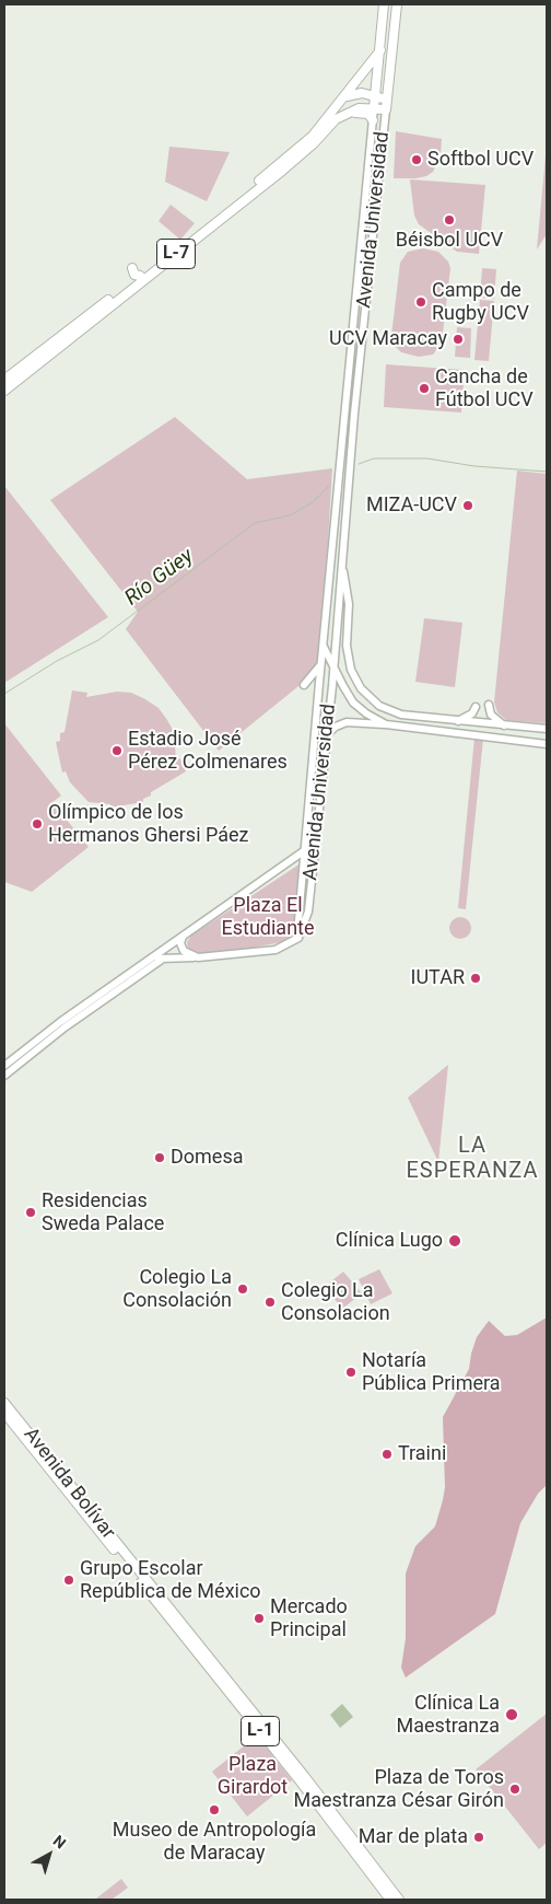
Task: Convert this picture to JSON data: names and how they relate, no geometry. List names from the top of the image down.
{
  "streets": {
    "main road": [
      "Avenida Universidad",
      "L-7",
      "Avenida Bolívar",
      "L-1"
    ]
  },
  "crossings": [
    ["Avenida Universidad", "L-7"]
  ],
  "districts": ["LA ESPERANZA"],
  "water": ["Río Güey"],
  "parks": ["Plaza El Estudiante", "Plaza Girardot"],
  "places": [
    "Softbol UCV",
    "Béisbol UCV",
    "Campo de Rugby UCV",
    "UCV Maracay",
    "Cancha de Fútbol UCV",
    "MIZA-UCV",
    "Estadio José Pérez Colmenares",
    "Olímpico de los Hermanos Ghersi Páez",
    "IUTAR",
    "Domesa",
    "Residencias Sweda Palace",
    "Clínica Lugo",
    "Colegio La Consolación",
    "Colegio La Consolacion",
    "Notaría Pública Primera",
    "Traini",
    "Grupo Escolar República de México",
    "Mercado Principal",
    "Clínica La Maestranza",
    "Plaza de Toros Maestranza César Girón",
    "Museo de Antropología de Maracay",
    "Mar de plata"
  ],
  "north": "top right"
}
